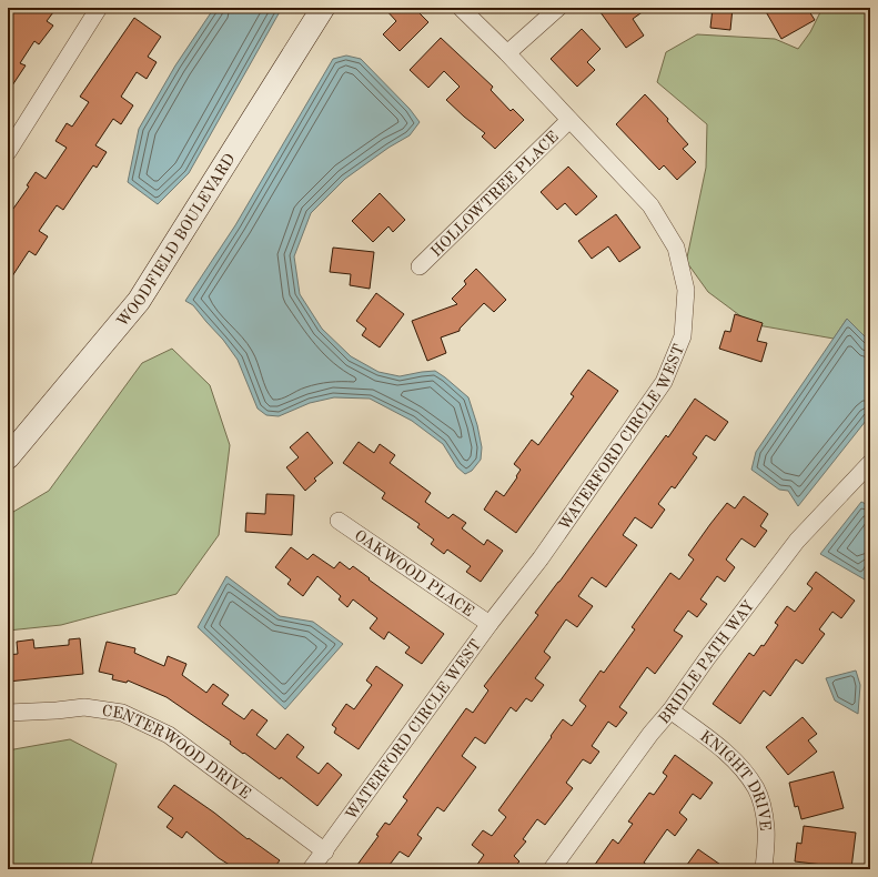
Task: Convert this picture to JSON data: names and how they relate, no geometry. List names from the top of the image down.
{
  "streets": {
    "street": [
      "HOLLOWTREE PLACE",
      "WOODFIELD BOULEVARD",
      "WATERFORD CIRCLE WEST",
      "OAKWOOD PLACE",
      "BRIDLE PATH WAY",
      "CENTERWOOD DRIVE",
      "KNIGHT DRIVE"
    ]
  },
  "crossings": [
    ["HOLLOWTREE PLACE", "WATERFORD CIRCLE WEST"],
    ["WATERFORD CIRCLE WEST", "OAKWOOD PLACE"],
    ["WATERFORD CIRCLE WEST", "CENTERWOOD DRIVE"],
    ["BRIDLE PATH WAY", "KNIGHT DRIVE"]
  ]
}
